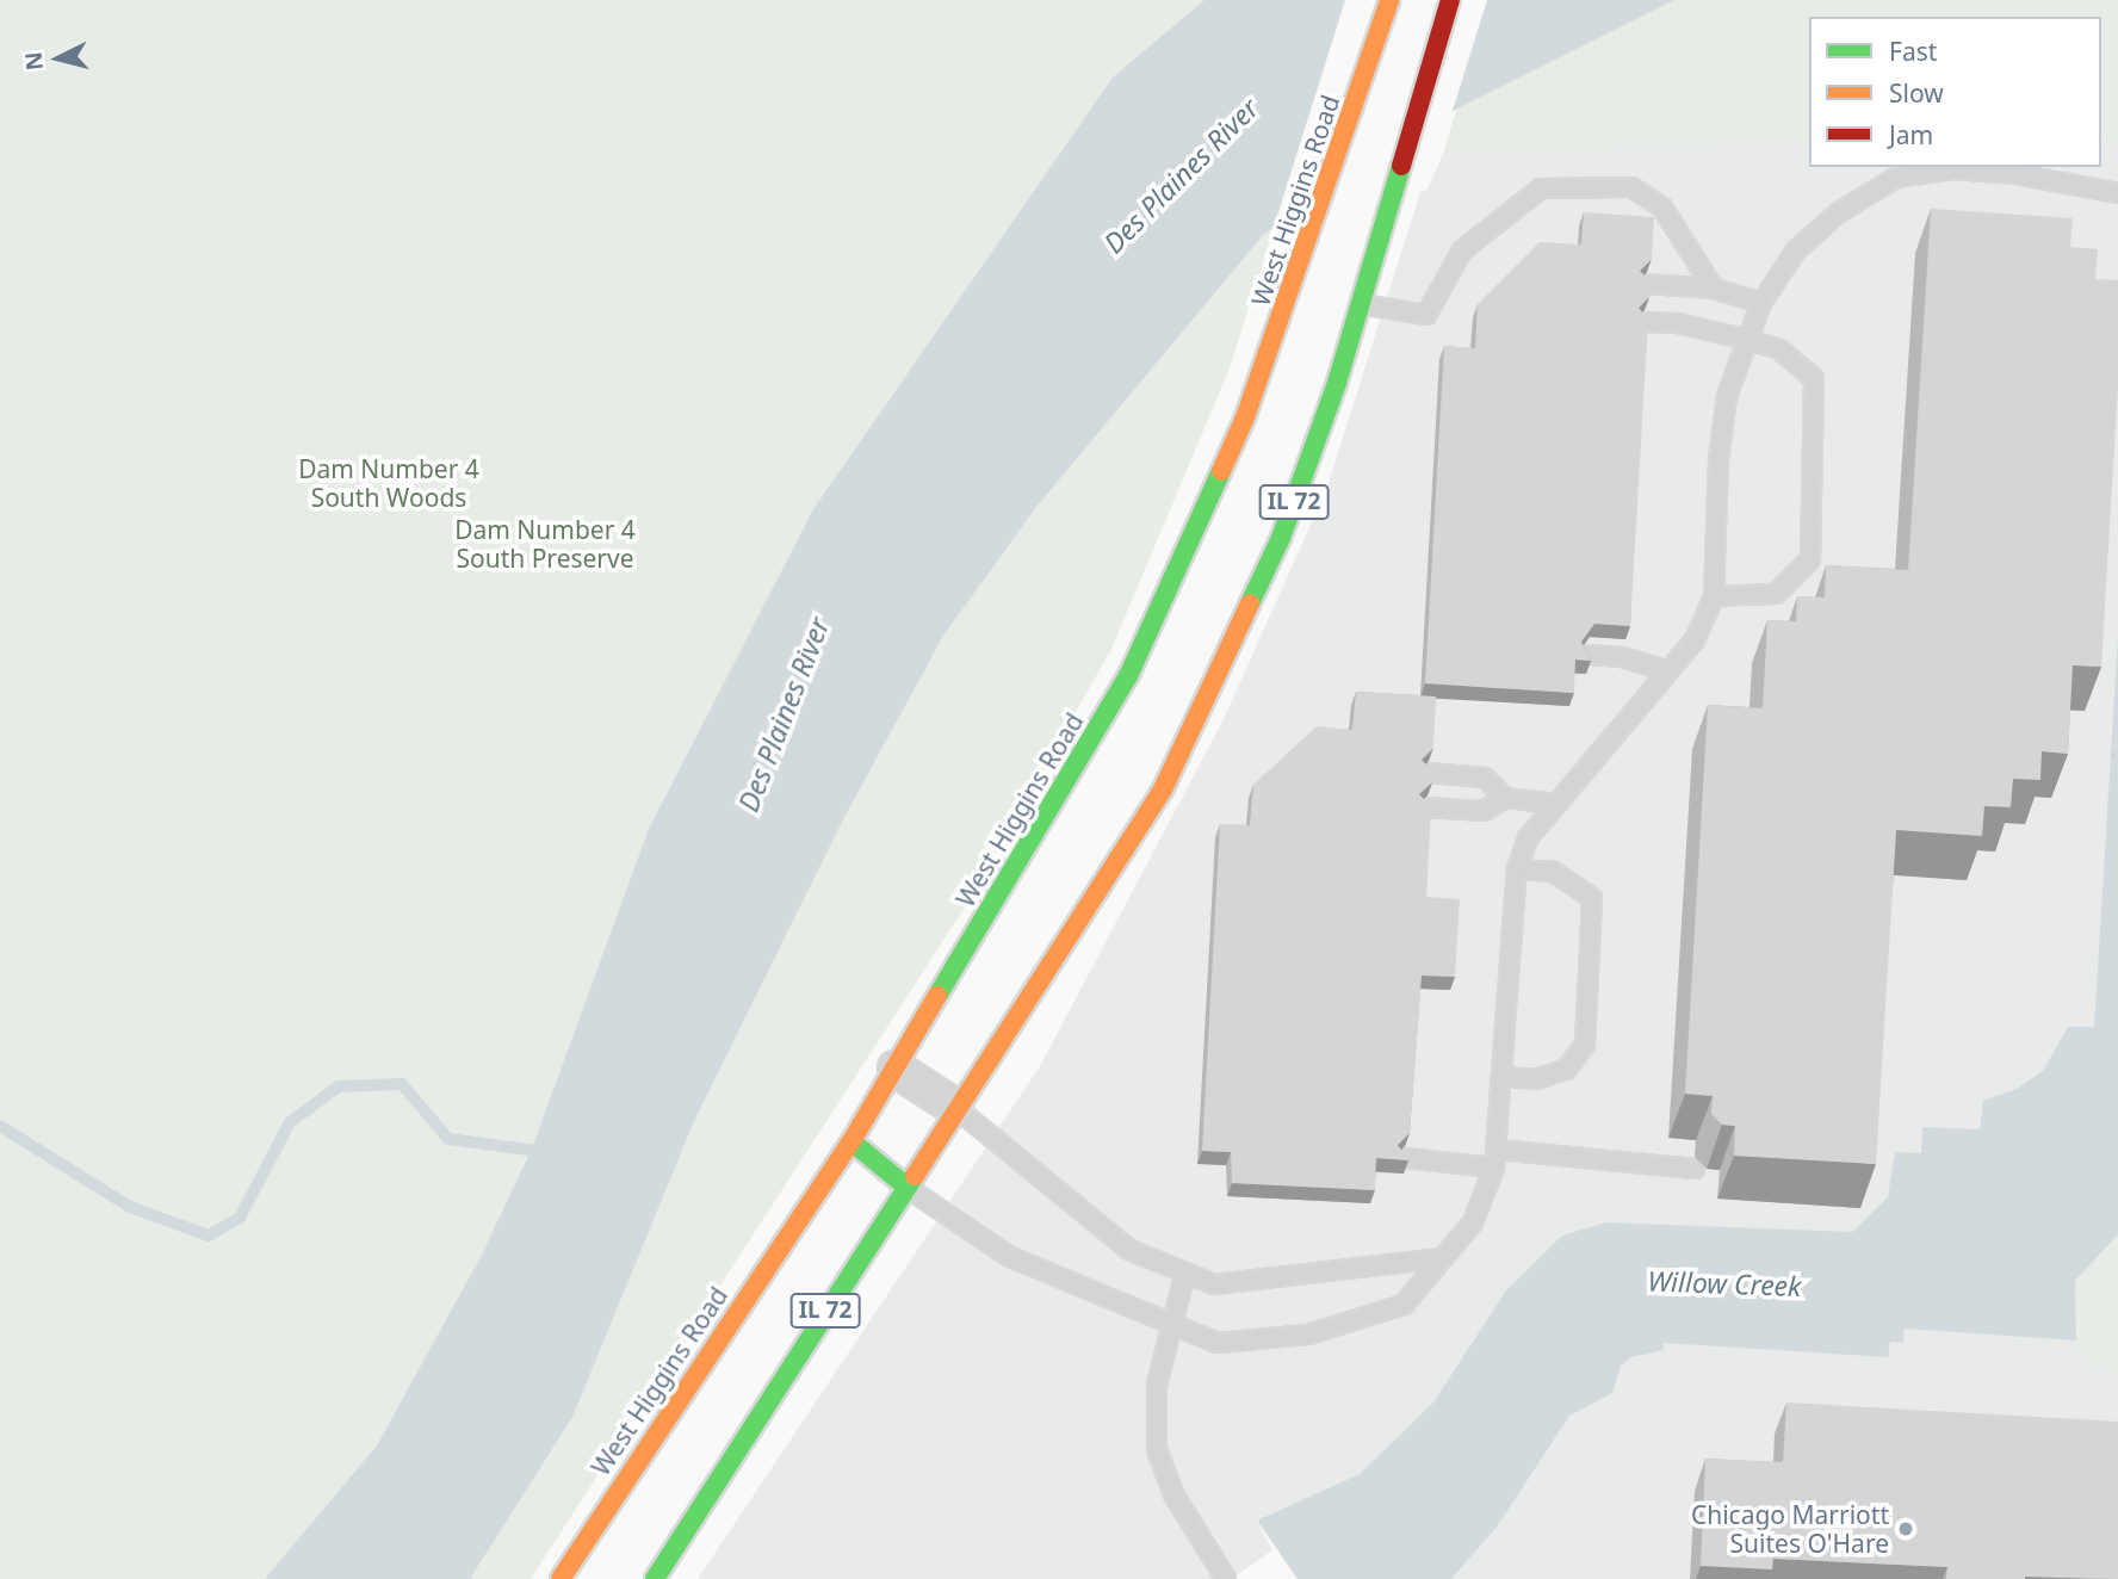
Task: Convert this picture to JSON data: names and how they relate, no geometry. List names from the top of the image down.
{
  "streets": {
    "main road": ["West Higgins Road", "IL 72"]
  },
  "water": ["Des Plaines River", "Willow Creek"],
  "parks": ["Dam Number 4 South Woods", "Dam Number 4 South Preserve"],
  "places": ["Chicago Marriott Suites O'Hare"],
  "legend": ["Fast", "Slow", "Jam"],
  "north": "left"
}
